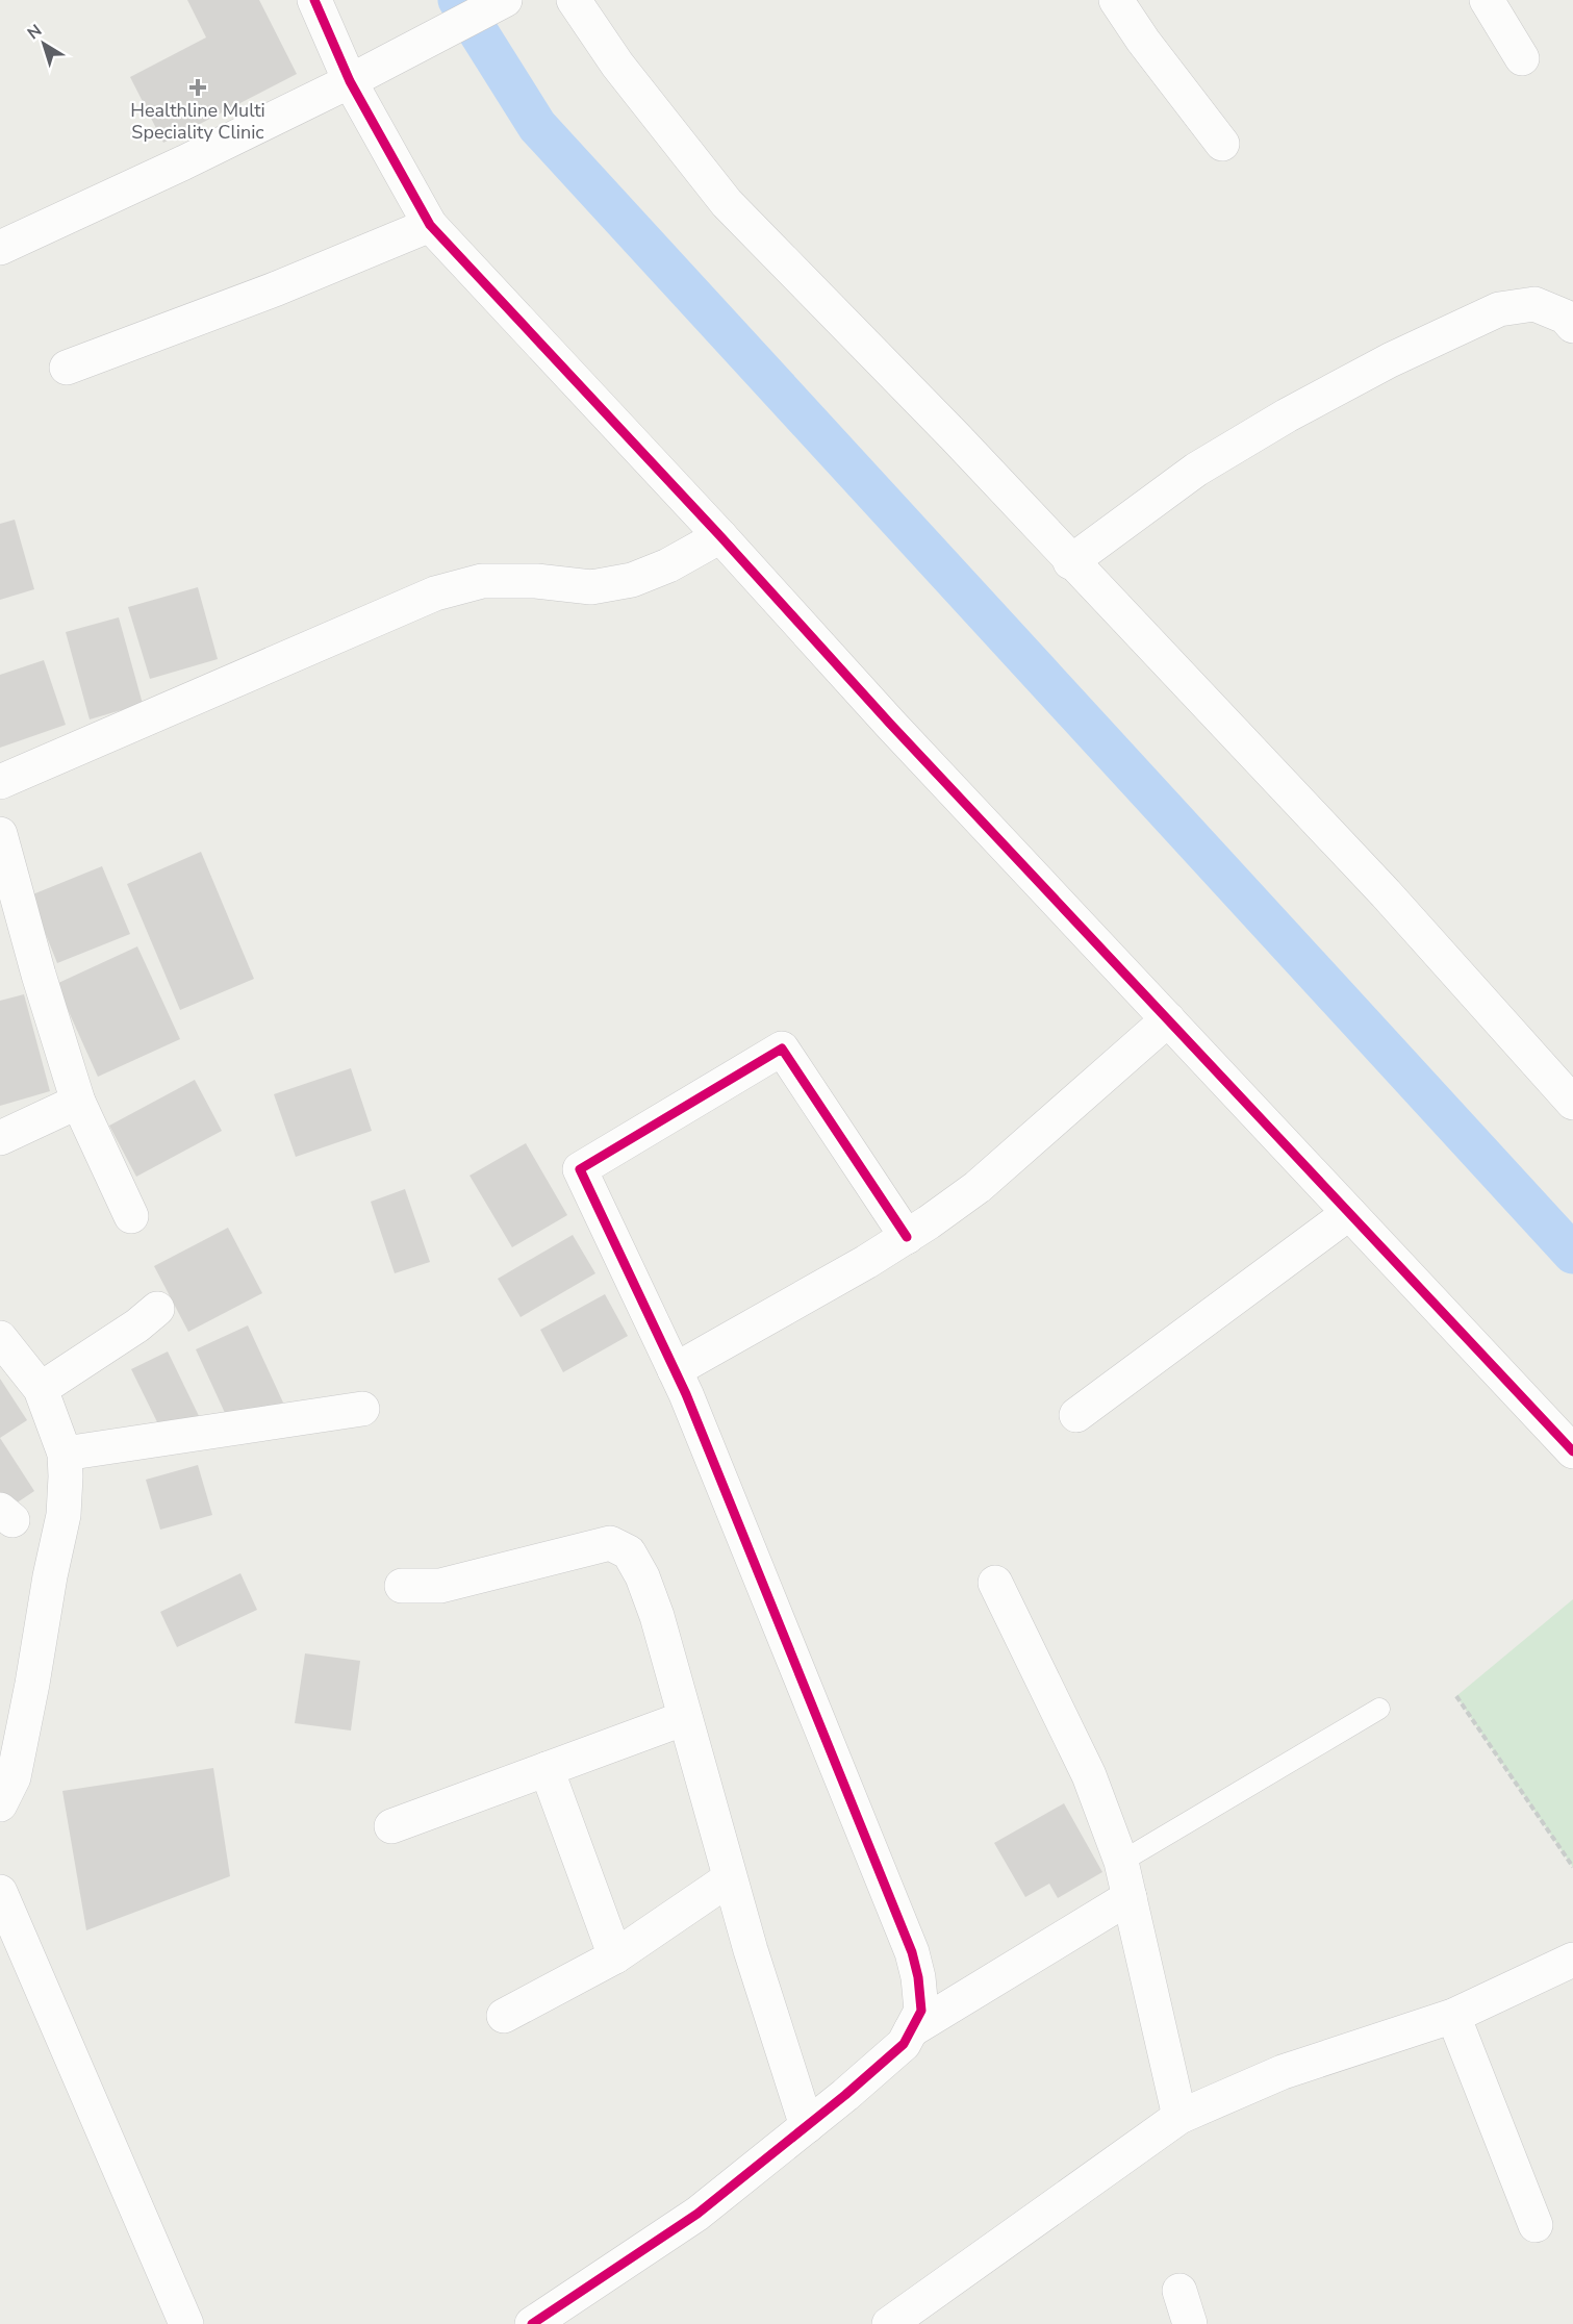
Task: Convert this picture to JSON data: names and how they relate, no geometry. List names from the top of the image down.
{
  "places": {
    "health": ["Healthline Multi Speciality Clinic"]
  },
  "north": "top left"
}
